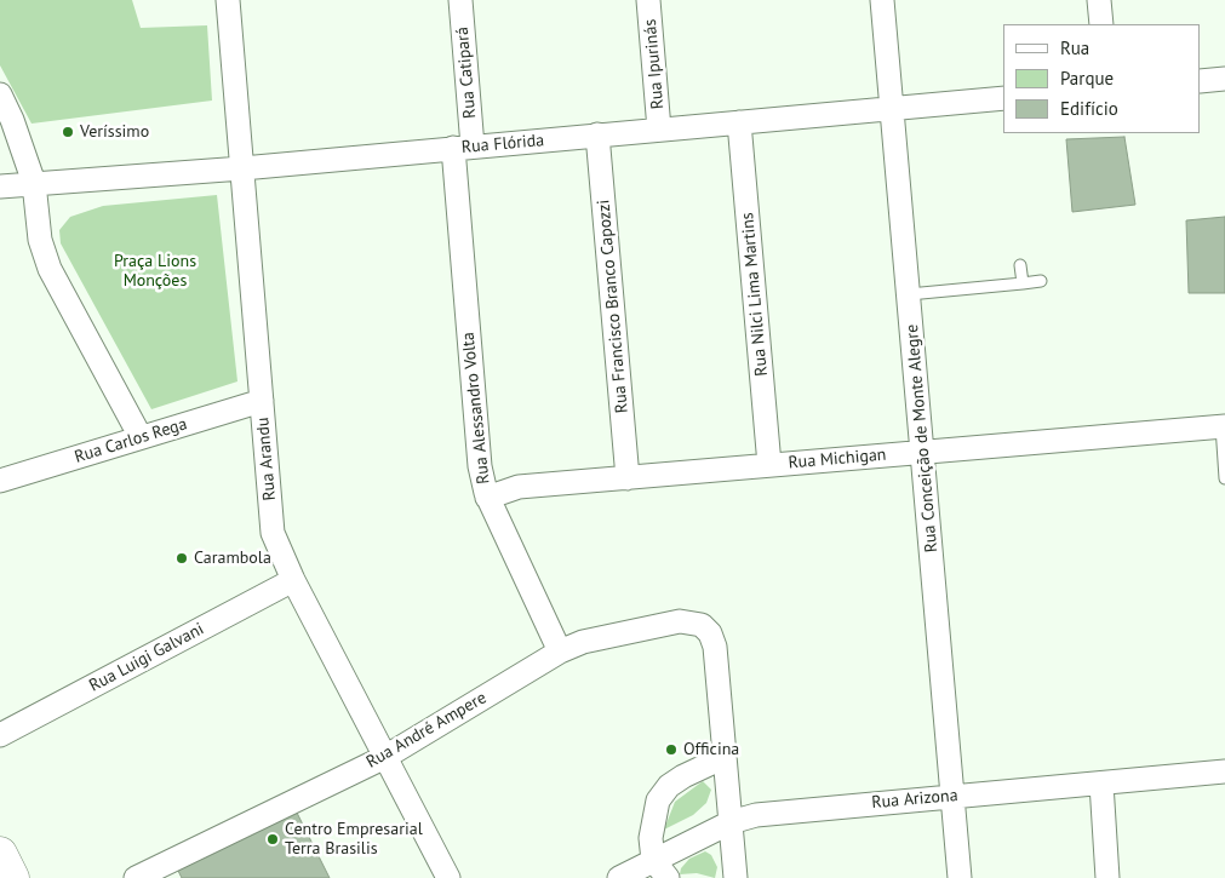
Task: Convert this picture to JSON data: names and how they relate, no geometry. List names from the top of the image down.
{
  "streets": {
    "street": [
      "Rua Ipurinás",
      "Rua Catipará",
      "Rua Flórida",
      "Rua Nilci Lima Martins",
      "Rua Francisco Branco Capozzi",
      "Rua Alessandro Volta",
      "Rua Conceição de Monte Alegre",
      "Rua Carlos Rega",
      "Rua Arandu",
      "Rua Michigan",
      "Rua Luigi Galvani",
      "Rua André Ampere",
      "Rua Arizona"
    ]
  },
  "crossings": [
    ["Rua Ipurinás", "Rua Flórida"],
    ["Rua Catipará", "Rua Flórida"],
    ["Rua Catipará", "Rua Alessandro Volta"],
    ["Rua Flórida", "Rua Nilci Lima Martins"],
    ["Rua Flórida", "Rua Francisco Branco Capozzi"],
    ["Rua Flórida", "Rua Alessandro Volta"],
    ["Rua Flórida", "Rua Conceição de Monte Alegre"],
    ["Rua Flórida", "Rua Arandu"],
    ["Rua Nilci Lima Martins", "Rua Michigan"],
    ["Rua Francisco Branco Capozzi", "Rua Michigan"],
    ["Rua Alessandro Volta", "Rua Michigan"],
    ["Rua Alessandro Volta", "Rua André Ampere"],
    ["Rua Conceição de Monte Alegre", "Rua Michigan"],
    ["Rua Conceição de Monte Alegre", "Rua Arizona"],
    ["Rua Carlos Rega", "Rua Arandu"],
    ["Rua Arandu", "Rua Luigi Galvani"],
    ["Rua Arandu", "Rua André Ampere"]
  ],
  "parks": ["Praça Lions Monções"],
  "places": [
    "Veríssimo",
    "Carambola",
    "Officina",
    "Centro Empresarial Terra Brasilis"
  ],
  "legend": ["Rua", "Parque", "Edifício"]
}
